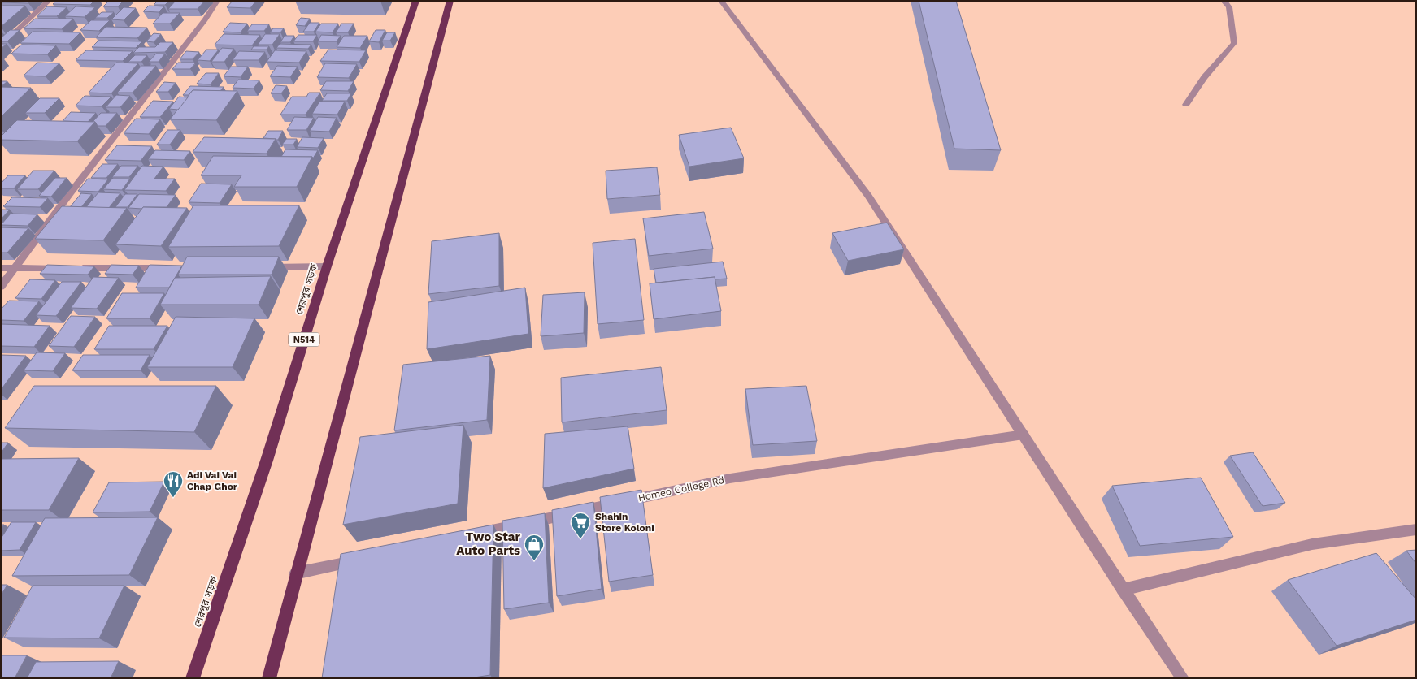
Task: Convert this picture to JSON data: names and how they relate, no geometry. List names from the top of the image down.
{
  "streets": {
    "highway": ["শেরপুর সড়ক", "N514"],
    "street": ["Homeo College Rd"]
  },
  "places": {
    "restaurant": ["Adi Vai Vai Chap Ghor"],
    "supermarket": ["Shahin Store Koloni"],
    "shop": ["Two Star Auto Parts"]
  }
}
